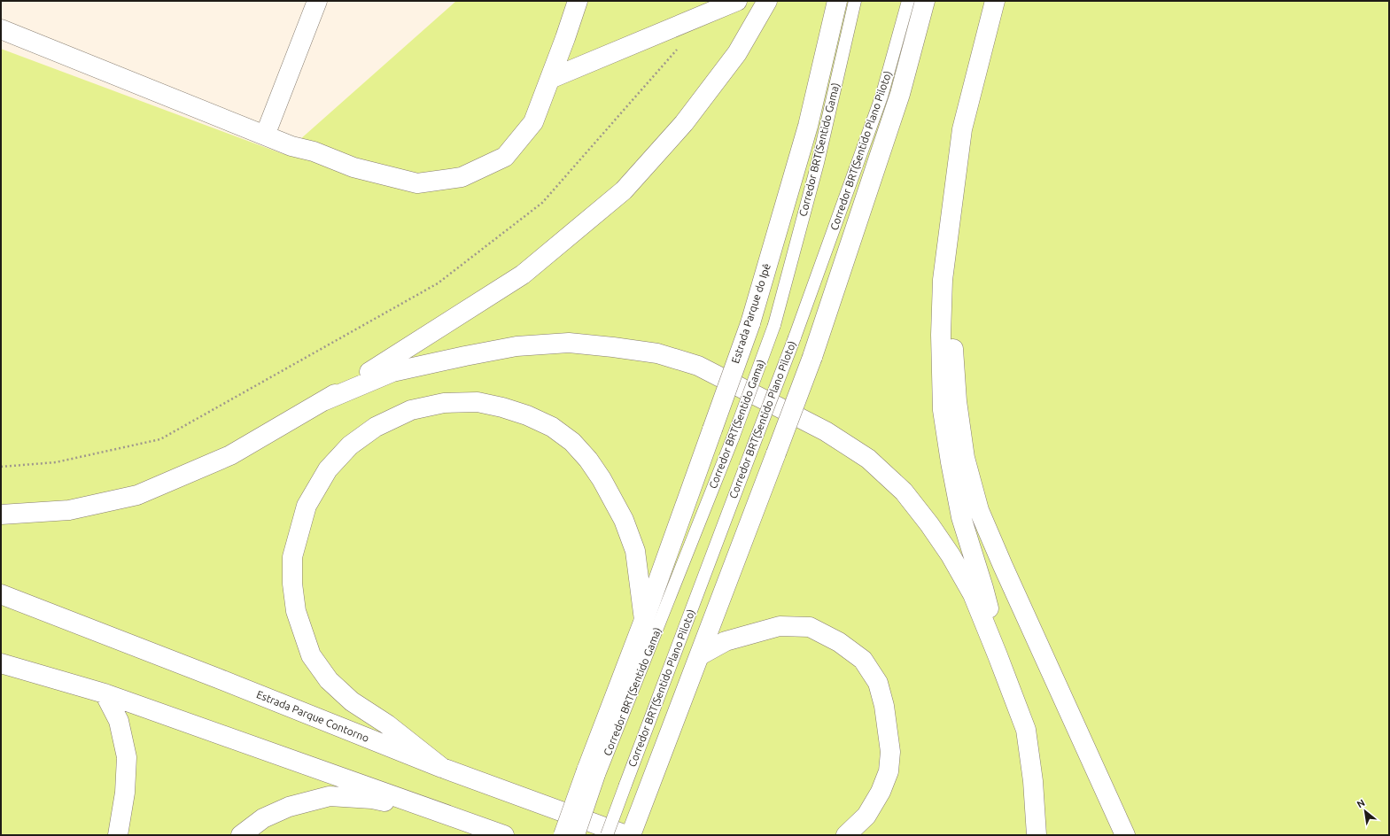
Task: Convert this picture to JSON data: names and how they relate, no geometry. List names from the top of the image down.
{
  "streets": {
    "main road": ["Estrada Parque do Ipê", "Estrada Parque Contorno"],
    "lane": ["Corredor BRT(Sentido Gama)", "Corredor BRT(Sentido Plano Piloto)"]
  },
  "crossings": [
    ["Corredor BRT(Sentido Gama)", "Estrada Parque do Ipê"]
  ],
  "north": "top left"
}
